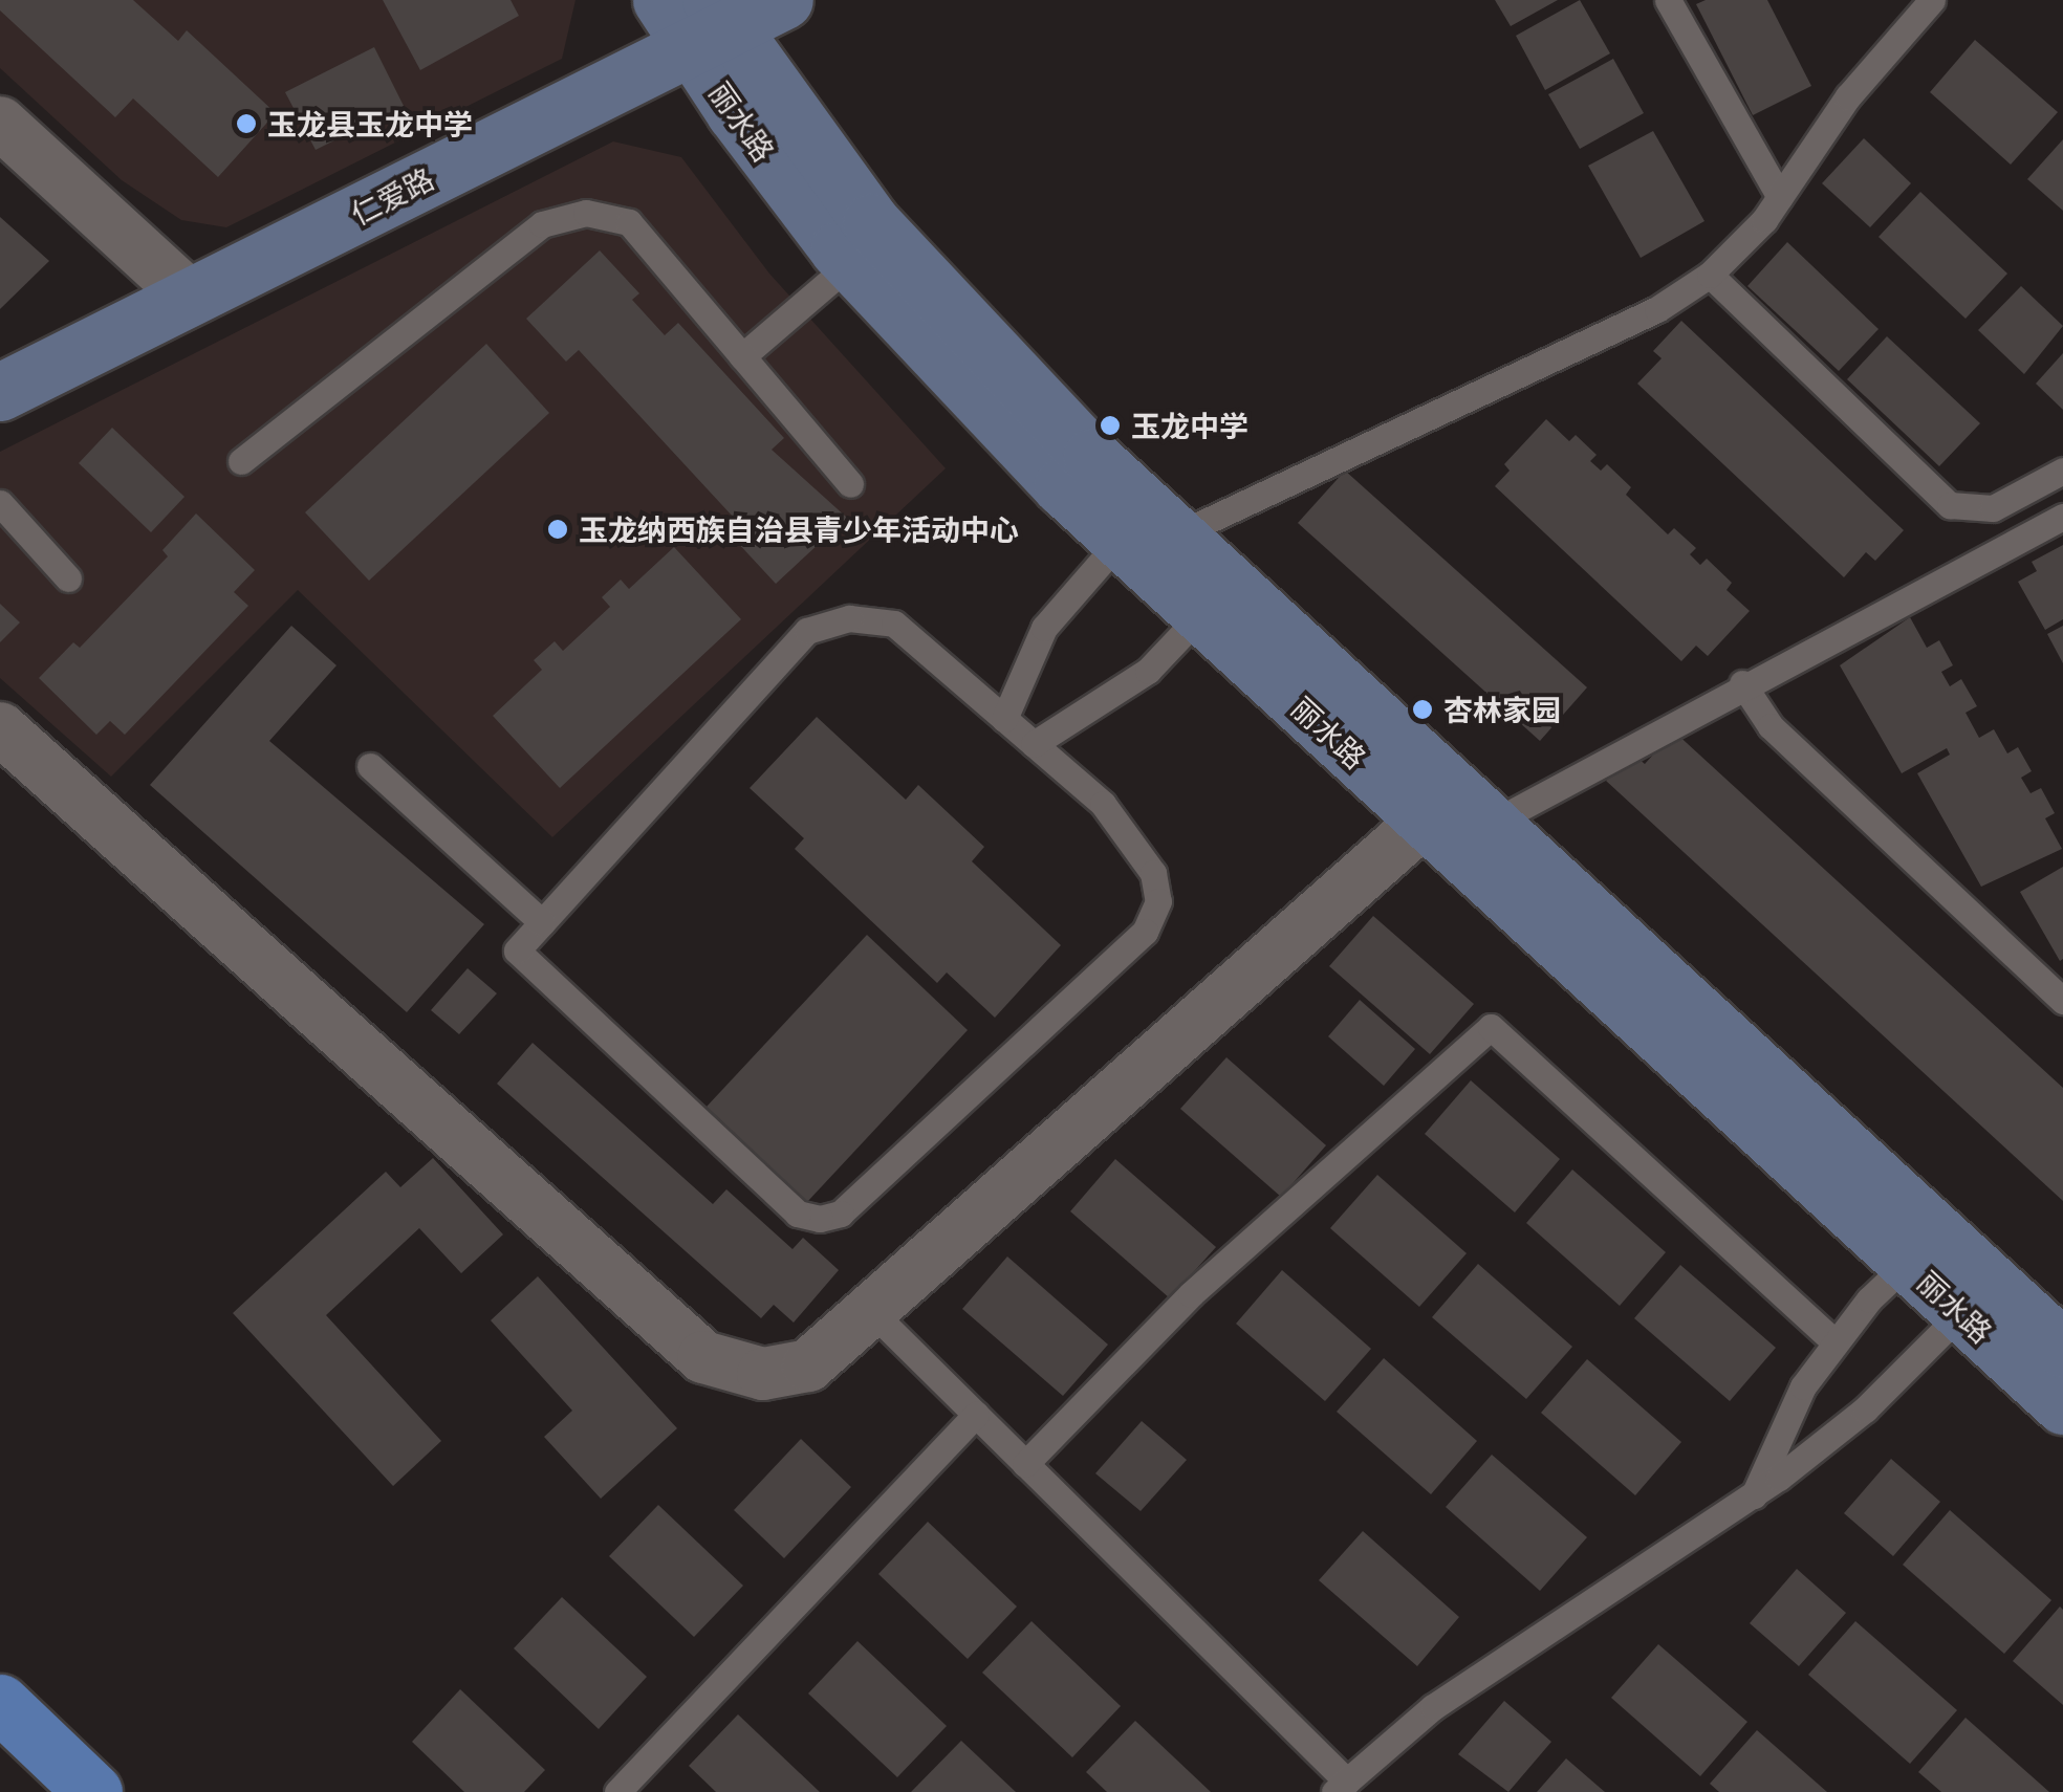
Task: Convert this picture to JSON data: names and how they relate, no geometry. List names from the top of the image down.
{
  "streets": {
    "street": ["丽水路", "仁爱路"]
  },
  "crossings": [
    ["丽水路", "仁爱路"]
  ],
  "places": [
    "玉龙县玉龙中学",
    "玉龙中学",
    "玉龙纳西族自治县青少年活动中心",
    "杏林家园"
  ]
}
